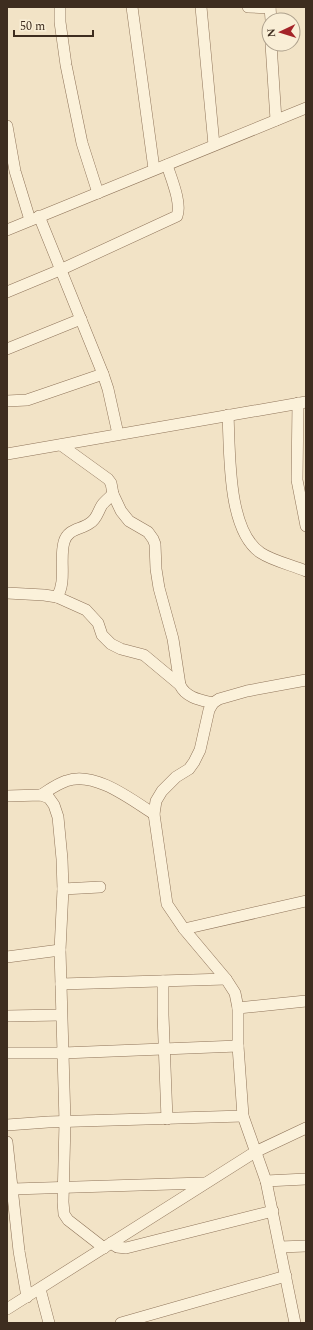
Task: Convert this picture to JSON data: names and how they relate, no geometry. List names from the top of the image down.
{
  "scale_bar": "50 m",
  "north": "left"
}
